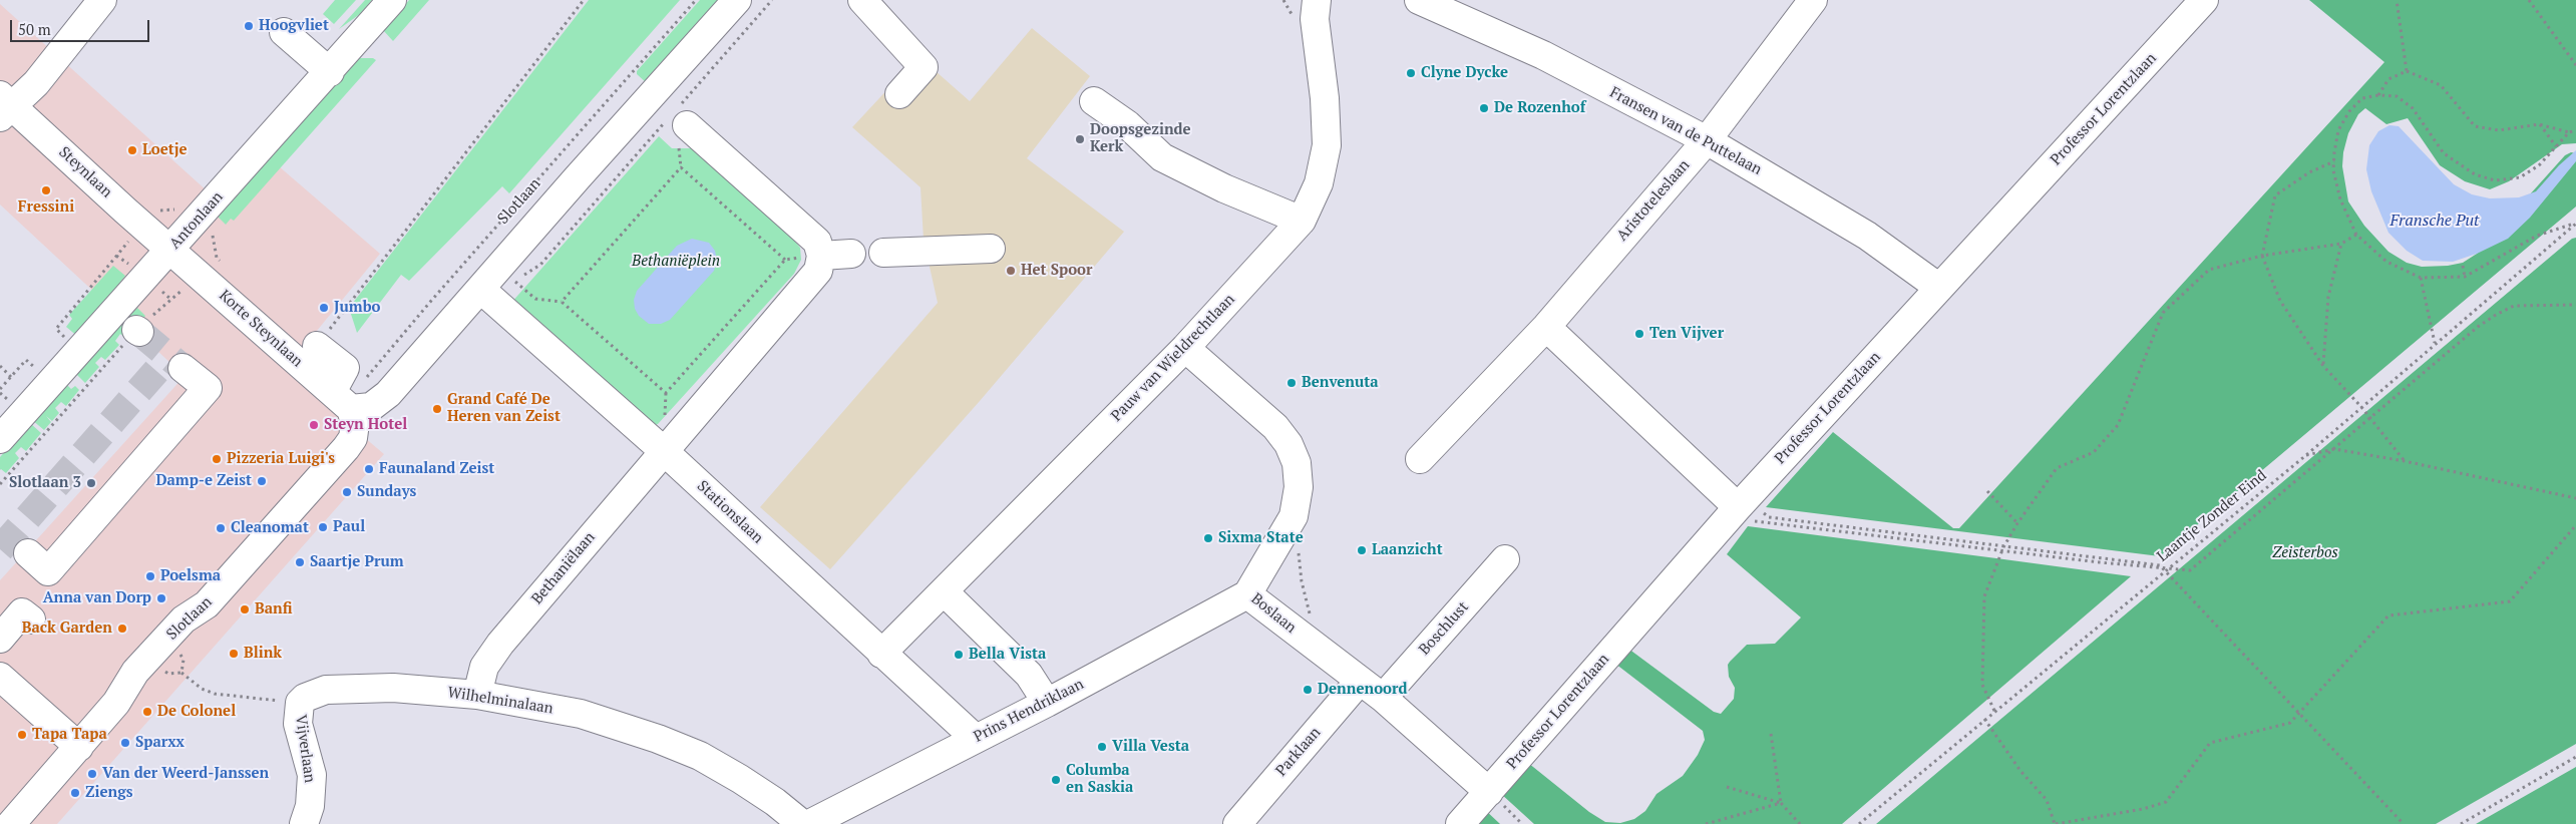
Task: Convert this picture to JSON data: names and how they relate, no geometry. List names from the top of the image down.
{
  "streets": {
    "street": [
      "Professor Lorentzlaan",
      "Fransen van de Puttelaan",
      "Steynlaan",
      "Aristoteleslaan",
      "Slotlaan",
      "Antonlaan",
      "Korte Steynlaan",
      "Pauw van Wieldrechtlaan",
      "Stationslaan",
      "Bethaniëlaan",
      "Boslaan",
      "Boschlust",
      "Wilhelminalaan",
      "Prins Hendriklaan",
      "Vijverlaan",
      "Parklaan"
    ],
    "path": ["Laantje Zonder Eind"]
  },
  "crossings": [
    ["Professor Lorentzlaan", "Fransen van de Puttelaan"],
    ["Professor Lorentzlaan", "Boslaan"],
    ["Fransen van de Puttelaan", "Aristoteleslaan"],
    ["Steynlaan", "Antonlaan"],
    ["Steynlaan", "Korte Steynlaan"],
    ["Slotlaan", "Korte Steynlaan"],
    ["Slotlaan", "Stationslaan"],
    ["Antonlaan", "Korte Steynlaan"],
    ["Pauw van Wieldrechtlaan", "Stationslaan"],
    ["Pauw van Wieldrechtlaan", "Boslaan"],
    ["Stationslaan", "Bethaniëlaan"],
    ["Stationslaan", "Prins Hendriklaan"],
    ["Bethaniëlaan", "Wilhelminalaan"],
    ["Boslaan", "Boschlust"],
    ["Boslaan", "Prins Hendriklaan"],
    ["Boslaan", "Parklaan"],
    ["Wilhelminalaan", "Vijverlaan"]
  ],
  "water": ["Fransche Put"],
  "parks": ["Bethaniëplein", "Zeisterbos"],
  "places": [
    "Hoogvliet",
    "Clyne Dycke",
    "De Rozenhof",
    "Doopsgezinde Kerk",
    "Loetje",
    "Fressini",
    "Het Spoor",
    "Jumbo",
    "Ten Vijver",
    "Benvenuta",
    "Grand Café De Heren van Zeist",
    "Steyn Hotel",
    "Pizzeria Luigi's",
    "Faunaland Zeist",
    "Damp-e Zeist",
    "Slotlaan 3",
    "Sundays",
    "Paul",
    "Cleanomat",
    "Sixma State",
    "Laanzicht",
    "Saartje Prum",
    "Poelsma",
    "Anna van Dorp",
    "Banfi",
    "Back Garden",
    "Blink",
    "Bella Vista",
    "Dennenoord",
    "De Colonel",
    "Tapa Tapa",
    "Sparxx",
    "Villa Vesta",
    "Van der Weerd-Janssen",
    "Columba en Saskia",
    "Ziengs"
  ],
  "scale_bar": "50 m"
}
